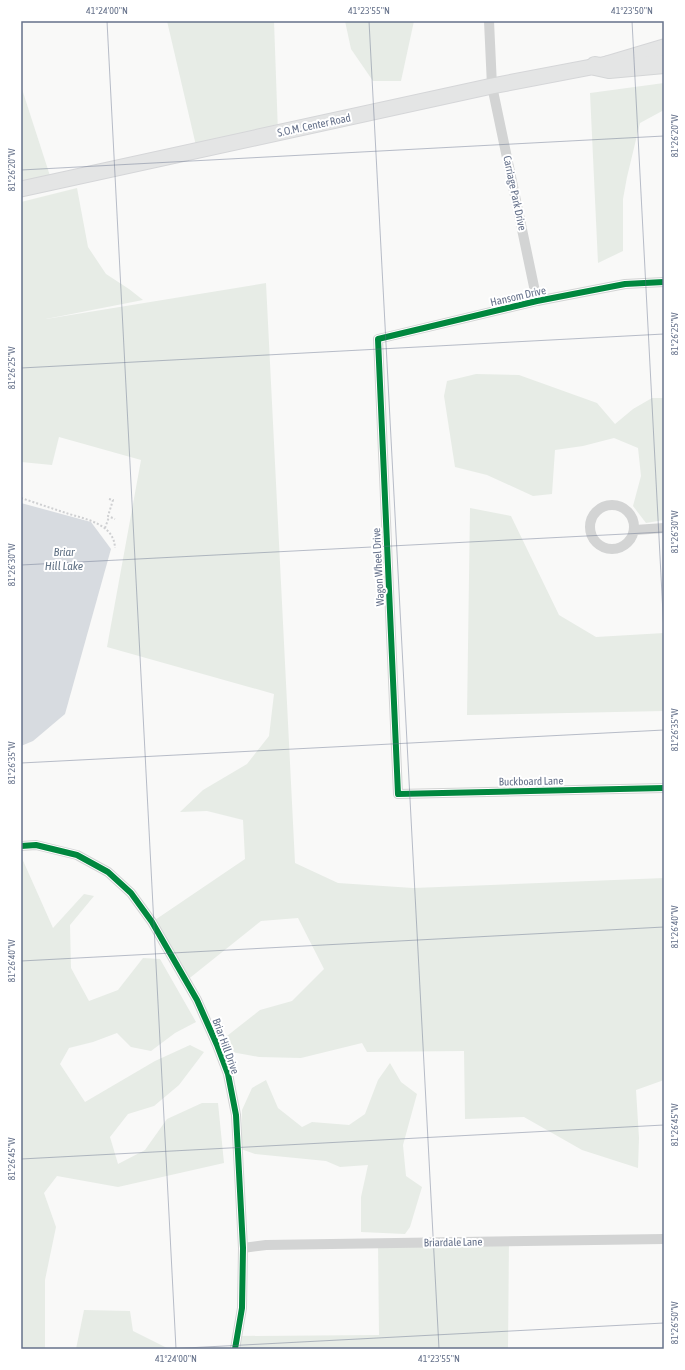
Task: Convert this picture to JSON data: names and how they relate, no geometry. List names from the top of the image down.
{
  "streets": {
    "main road": ["S.O.M. Center Road"],
    "street": [
      "Carriage Park Drive",
      "Hansom Drive",
      "Wagon Wheel Drive",
      "Buckboard Lane",
      "Briar Hill Drive",
      "Briardale Lane"
    ]
  },
  "crossings": [
    ["S.O.M. Center Road", "Carriage Park Drive"],
    ["Carriage Park Drive", "Hansom Drive"],
    ["Hansom Drive", "Wagon Wheel Drive"],
    ["Wagon Wheel Drive", "Buckboard Lane"],
    ["Briar Hill Drive", "Briardale Lane"]
  ],
  "water": ["Briar Hill Lake"],
  "coordinates": [
    "41°24'00\"N",
    "41°23'55\"N",
    "41°23'50\"N",
    "81°26'20\"W",
    "81°26'25\"W",
    "81°26'30\"W",
    "81°26'35\"W",
    "81°26'40\"W",
    "81°26'45\"W",
    "81°26'50\"W"
  ]
}
